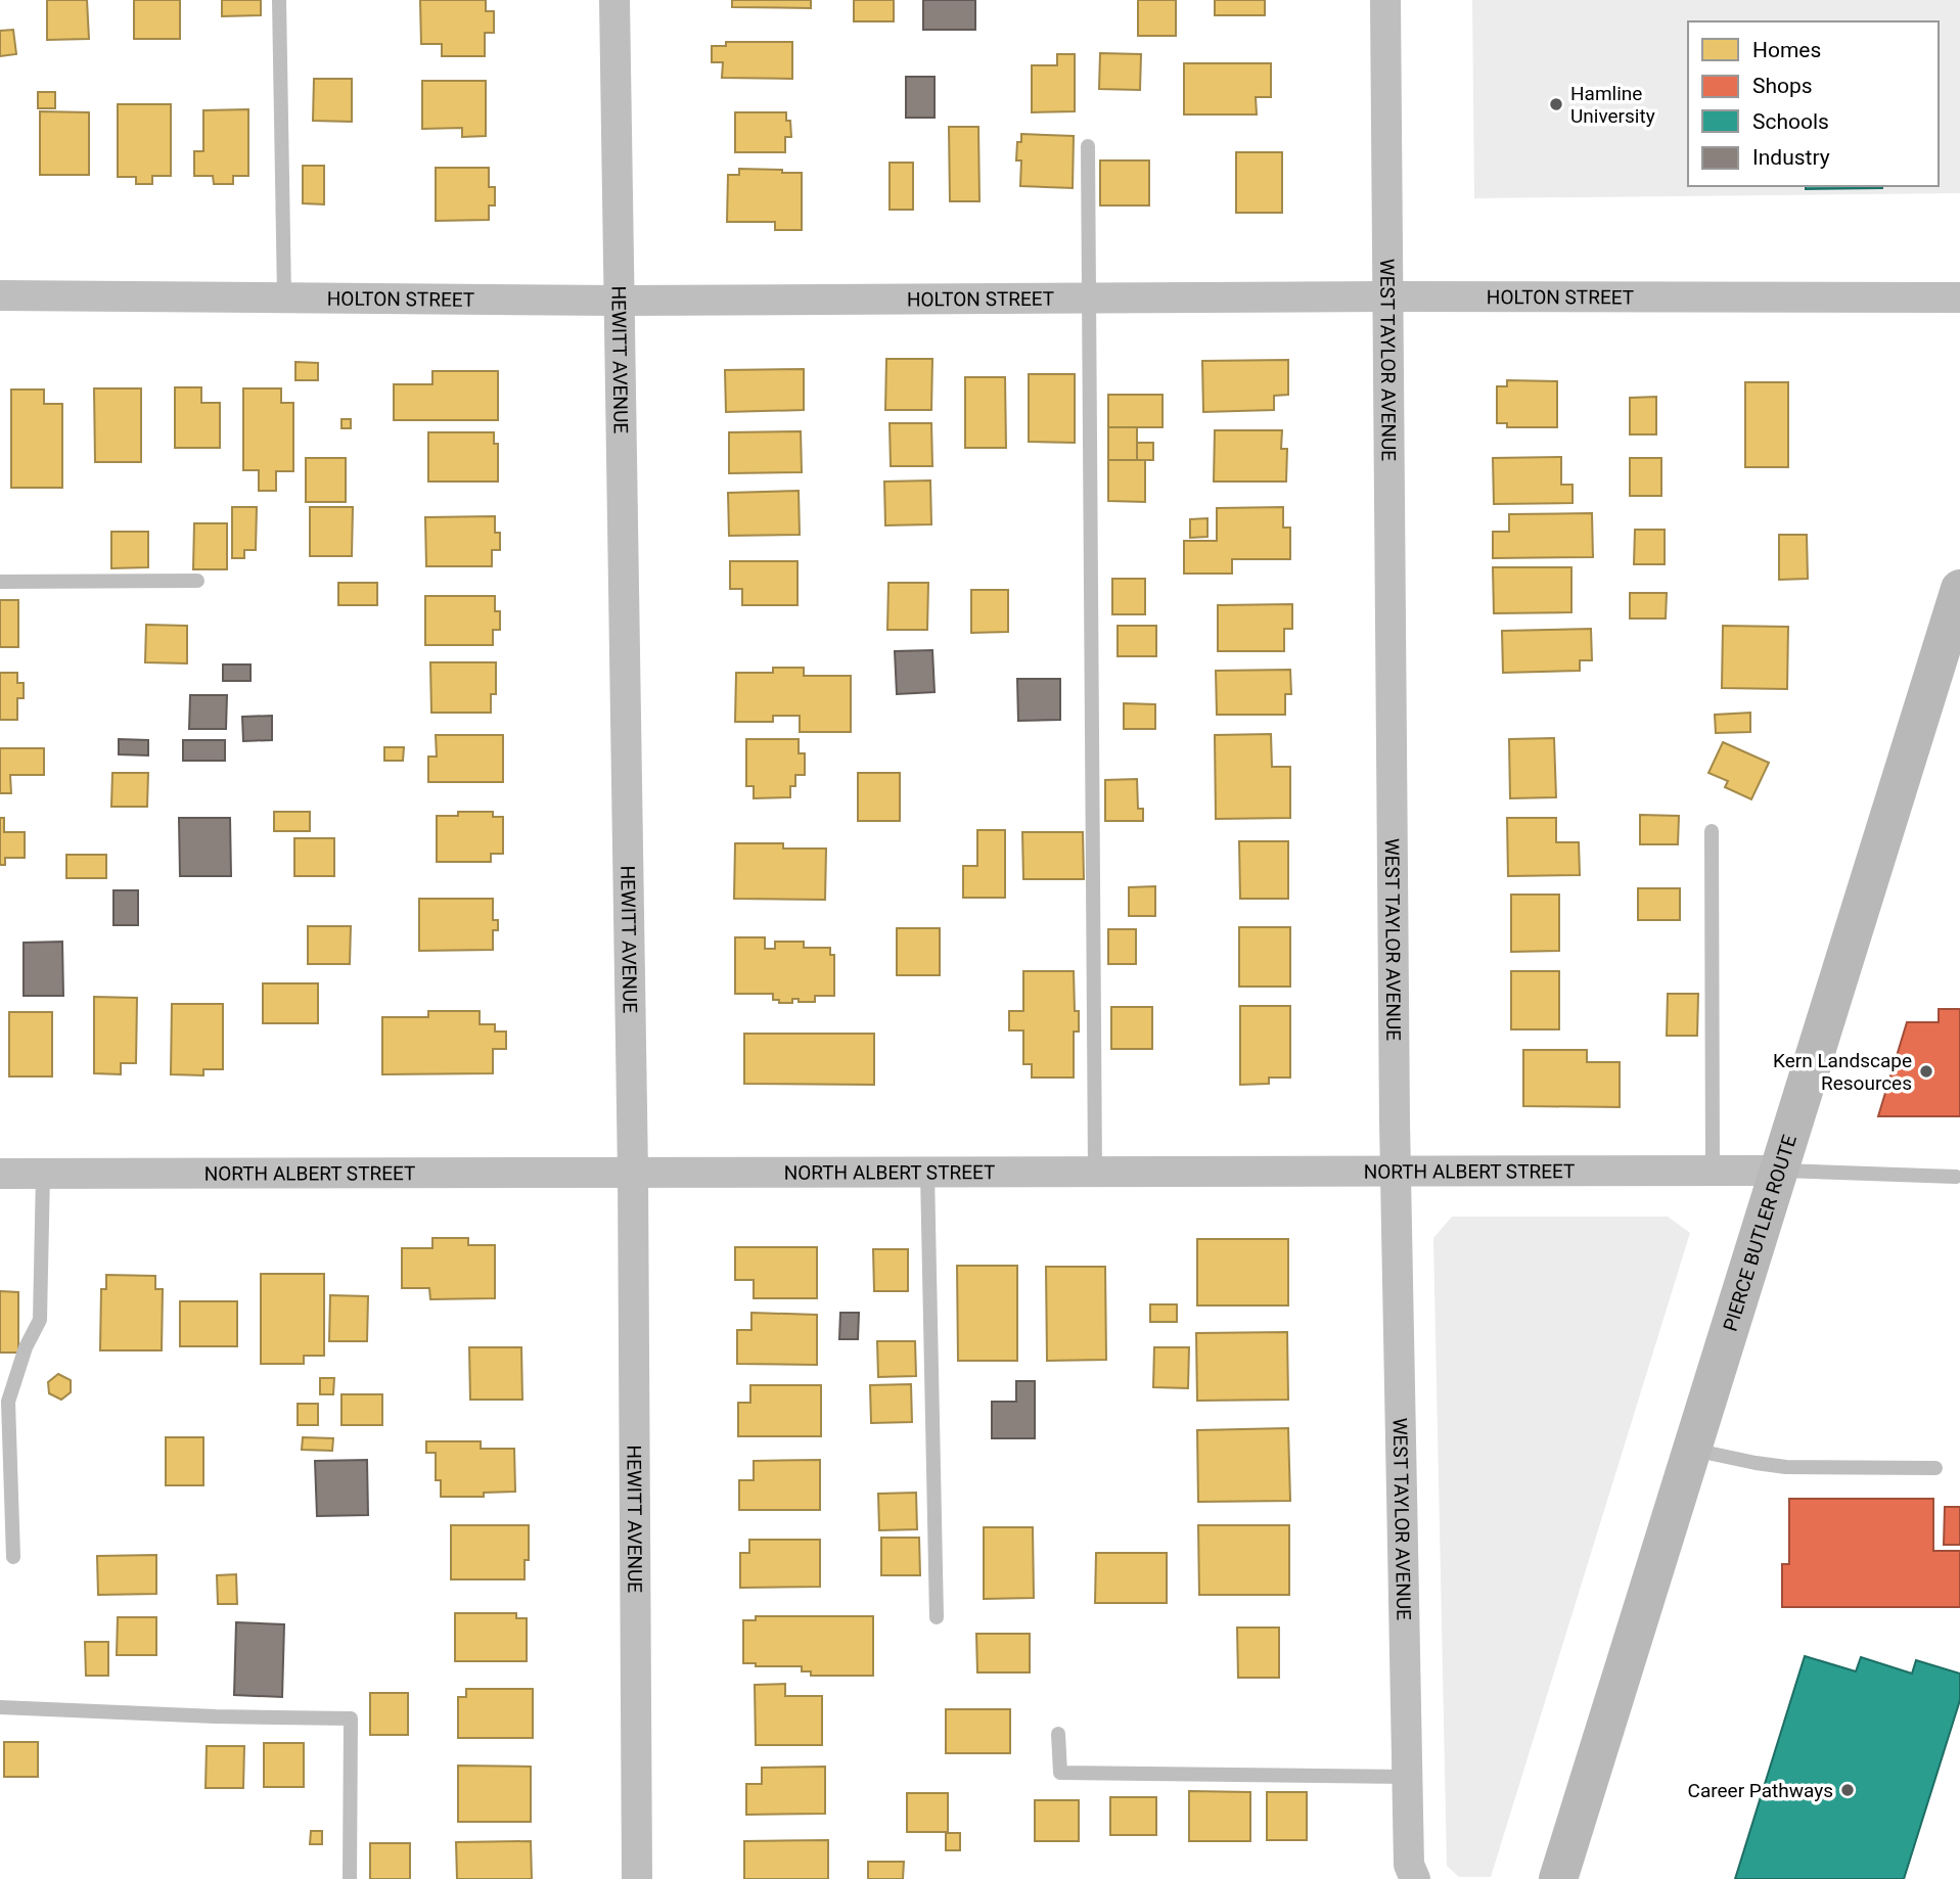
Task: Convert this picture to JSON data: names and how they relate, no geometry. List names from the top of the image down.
{
  "streets": {
    "main road": ["PIERCE BUTLER ROUTE"],
    "street": [
      "HOLTON STREET",
      "HEWITT AVENUE",
      "WEST TAYLOR AVENUE",
      "NORTH ALBERT STREET"
    ]
  },
  "crossings": [
    ["HOLTON STREET", "HEWITT AVENUE"],
    ["HOLTON STREET", "WEST TAYLOR AVENUE"],
    ["HEWITT AVENUE", "NORTH ALBERT STREET"],
    ["WEST TAYLOR AVENUE", "NORTH ALBERT STREET"],
    ["NORTH ALBERT STREET", "PIERCE BUTLER ROUTE"]
  ],
  "places": ["Hamline University", "Kern Landscape Resources", "Career Pathways"],
  "legend": [
    "Homes",
    "Shops",
    "Schools",
    "Industry"
  ]
}
